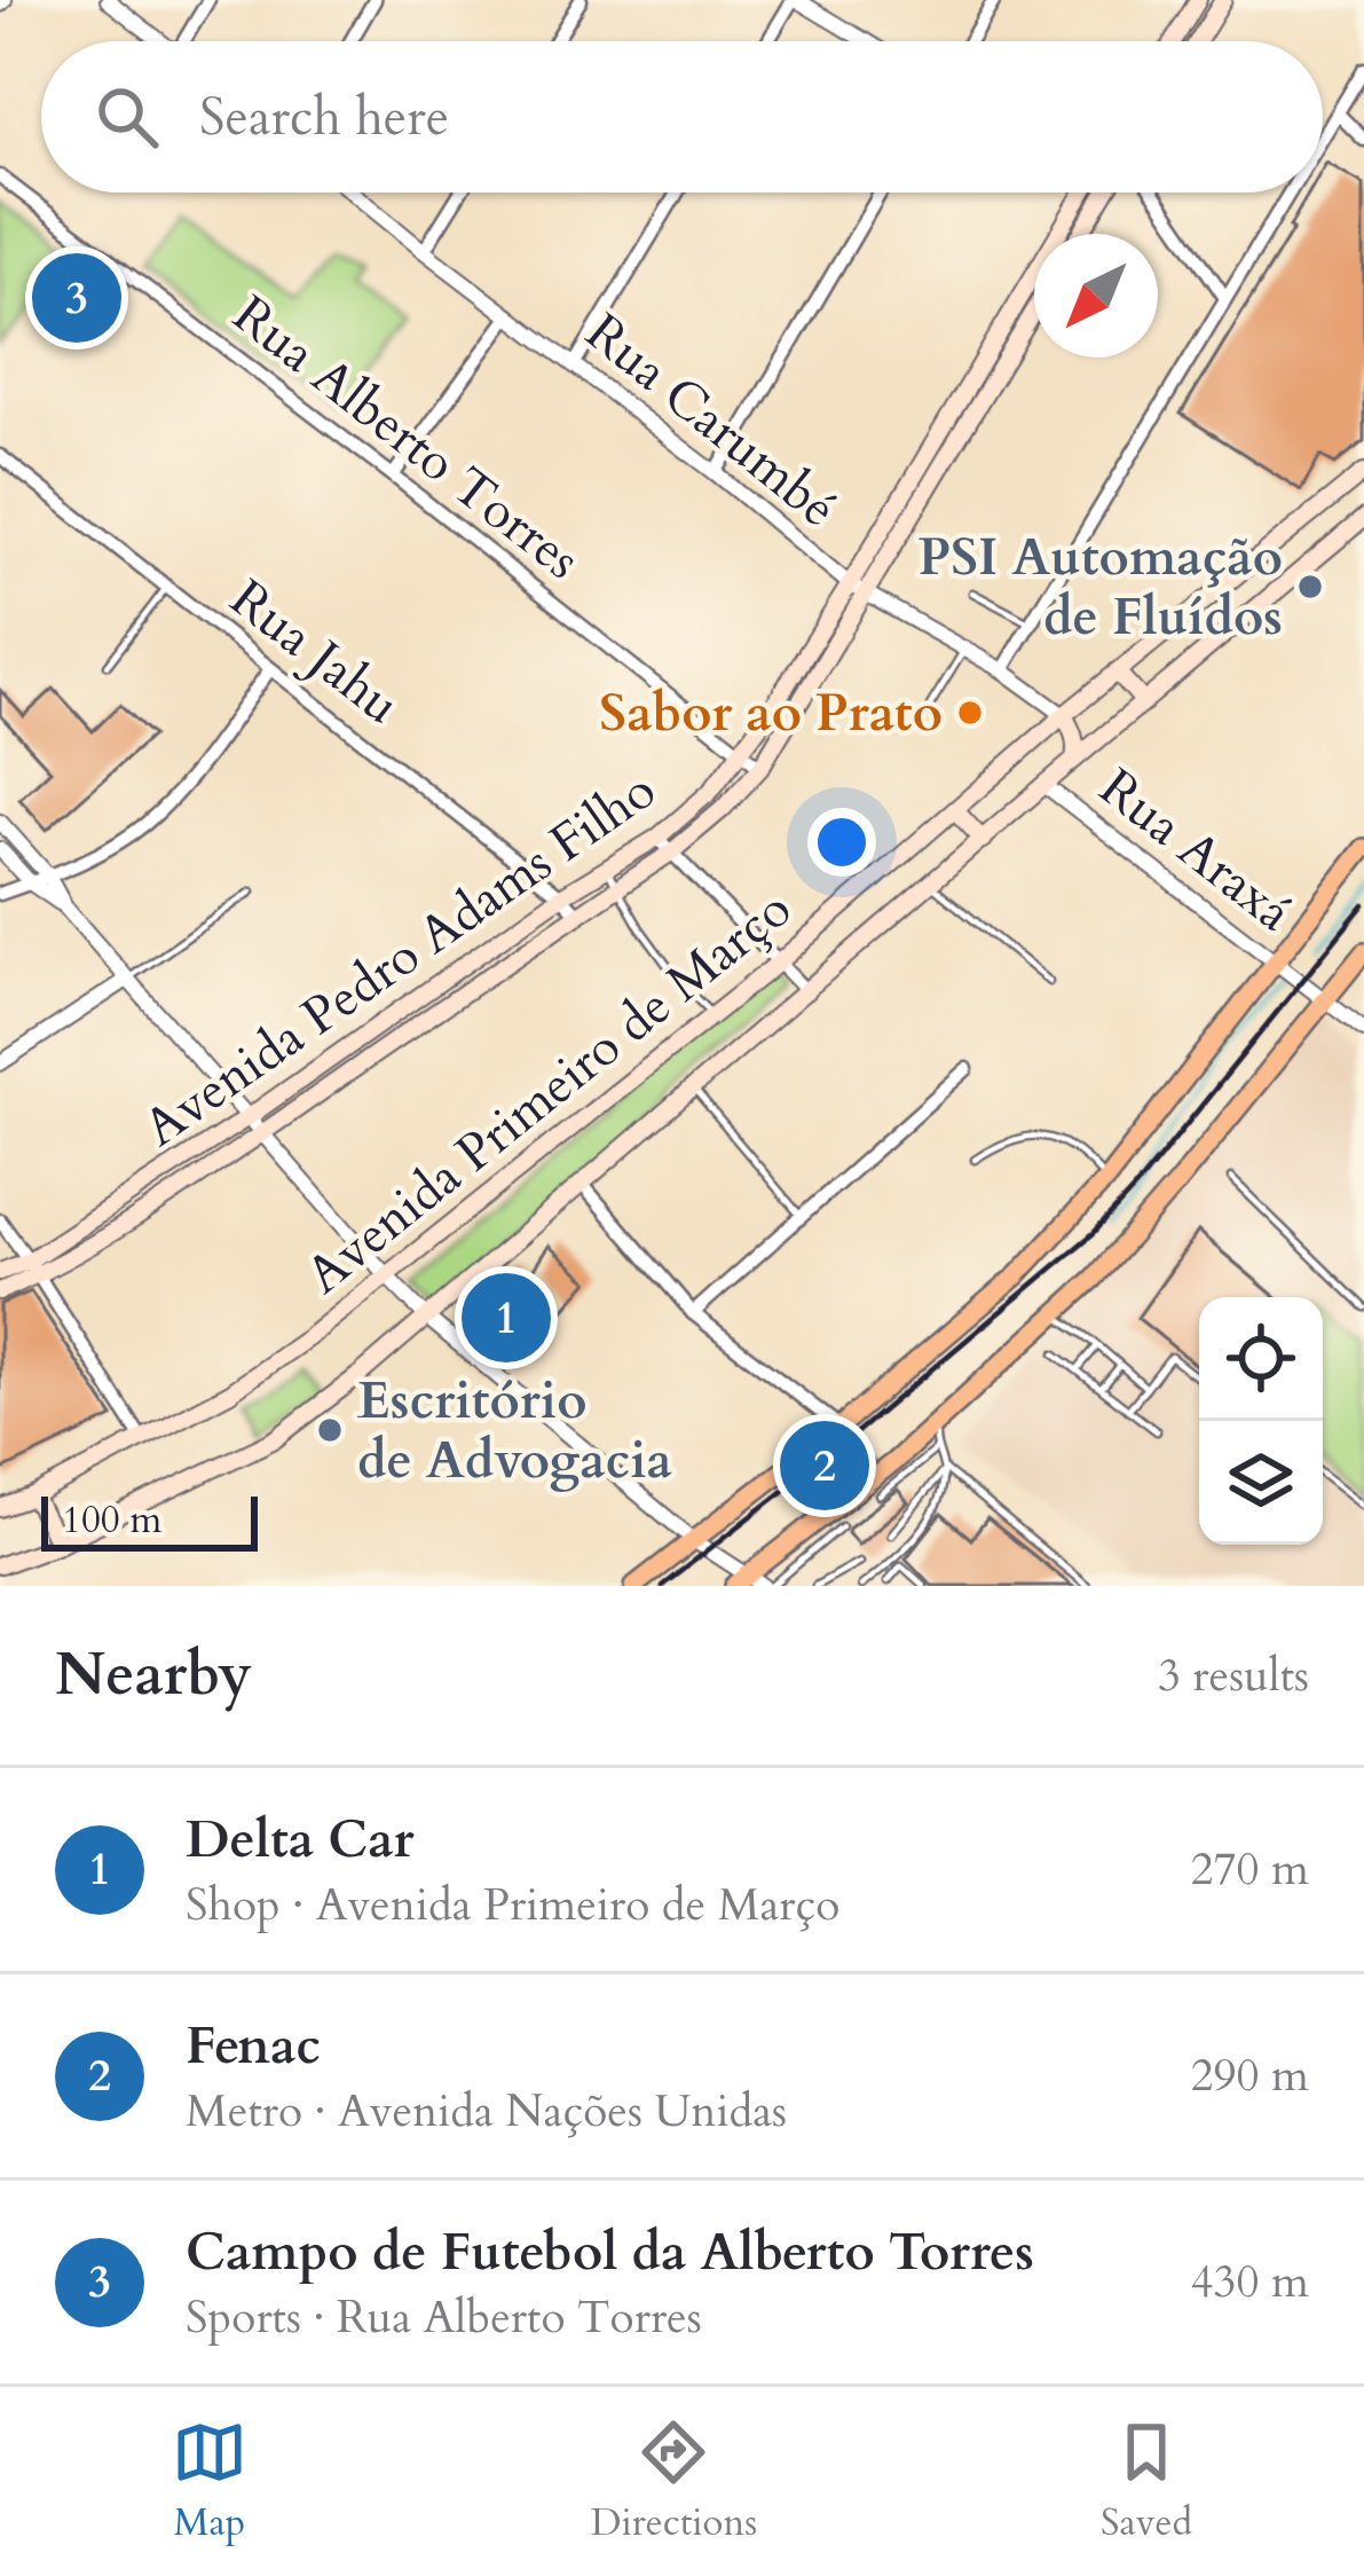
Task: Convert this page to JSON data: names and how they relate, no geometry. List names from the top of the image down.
{
  "streets": {
    "main road": ["Avenida Pedro Adams Filho", "Avenida Primeiro de Março"],
    "street": [
      "Rua Carumbé",
      "Rua Alberto Torres",
      "Rua Jahu",
      "Rua Araxá"
    ]
  },
  "crossings": [
    ["Rua Carumbé", "Avenida Pedro Adams Filho"],
    ["Rua Carumbé", "Avenida Primeiro de Março"],
    ["Rua Alberto Torres", "Avenida Pedro Adams Filho"],
    ["Rua Jahu", "Avenida Pedro Adams Filho"],
    ["Rua Araxá", "Avenida Primeiro de Março"]
  ],
  "places": ["PSI Automação de Fluídos", "Sabor ao Prato", "Escritório de Advogacia"],
  "scale_bar": "100 m",
  "north": "bottom left",
  "page": {
    "search": "Search here",
    "pins": ["3", "1", "2"],
    "scale": "100 m",
    "heading": ["Nearby", "3 results"],
    "list": [
      {
        "mark": "1",
        "name": "Delta Car",
        "note": "Shop · Avenida Primeiro de Março",
        "value": "270 m"
      },
      {
        "mark": "2",
        "name": "Fenac",
        "note": "Metro · Avenida Nações Unidas",
        "value": "290 m"
      },
      {
        "mark": "3",
        "name": "Campo de Futebol da Alberto Torres",
        "note": "Sports · Rua Alberto Torres",
        "value": "430 m"
      }
    ],
    "nav": ["Map", "Directions", "Saved"]
  }
}
